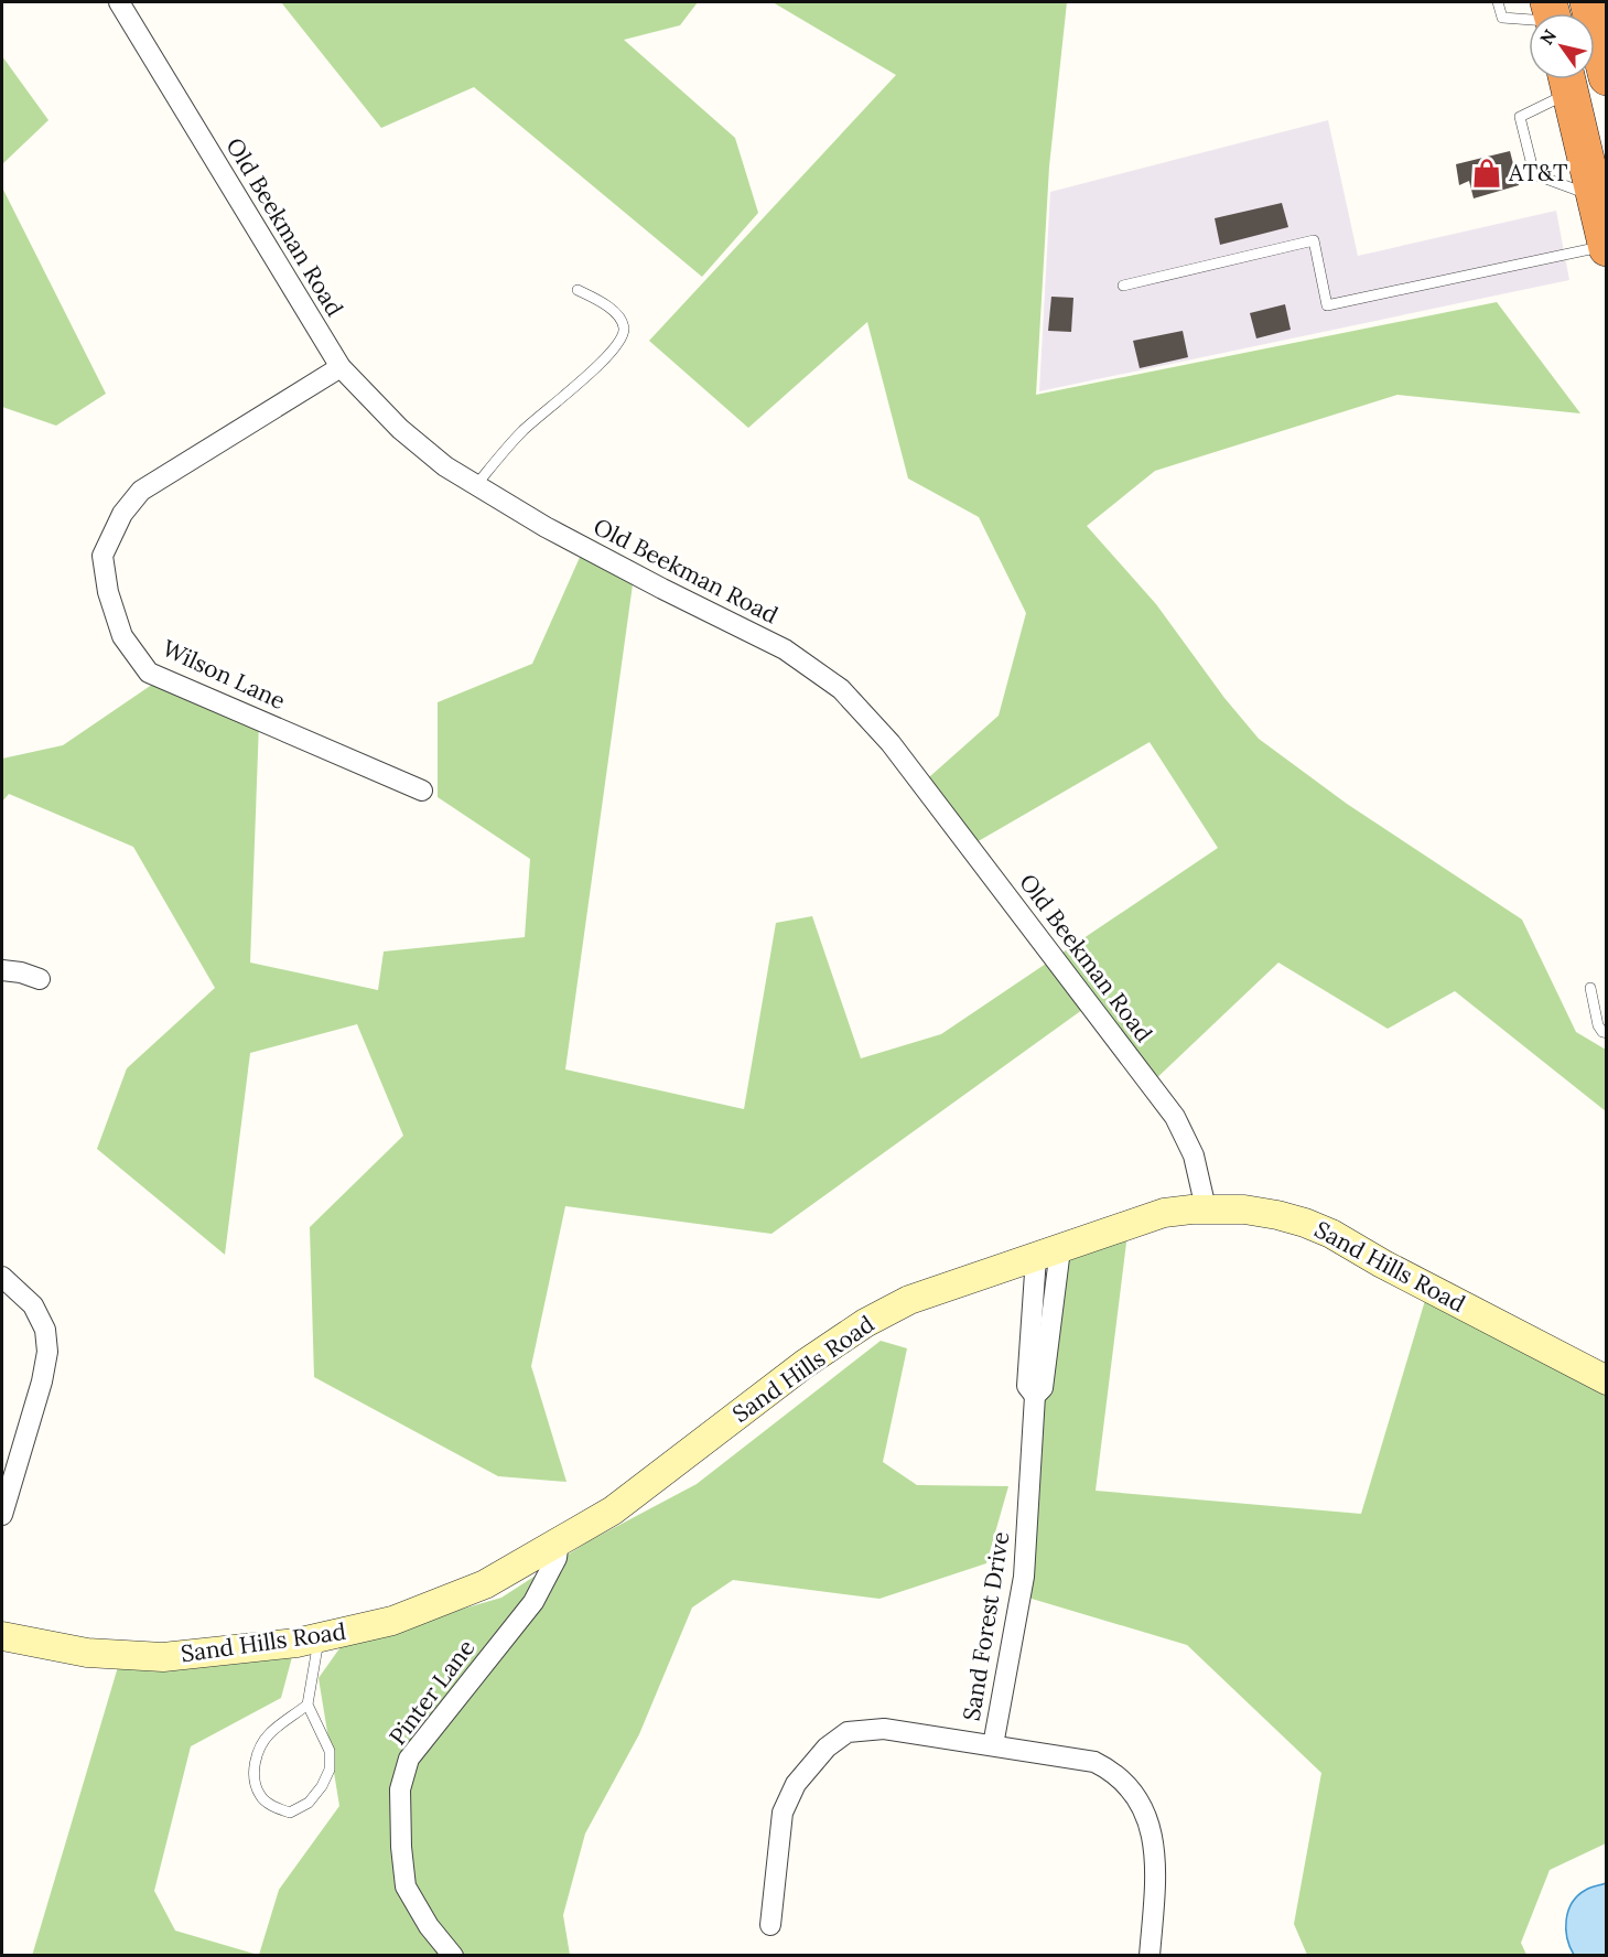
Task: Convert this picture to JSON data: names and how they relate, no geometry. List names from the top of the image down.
{
  "streets": {
    "street": [
      "Old Beekman Road",
      "Wilson Lane",
      "Sand Hills Road",
      "Sand Forest Drive",
      "Pinter Lane"
    ]
  },
  "crossings": [
    ["Old Beekman Road", "Wilson Lane"],
    ["Old Beekman Road", "Sand Hills Road"],
    ["Sand Hills Road", "Sand Forest Drive"],
    ["Sand Hills Road", "Pinter Lane"]
  ],
  "places": {
    "shop": ["AT&T"]
  },
  "north": "top left"
}
